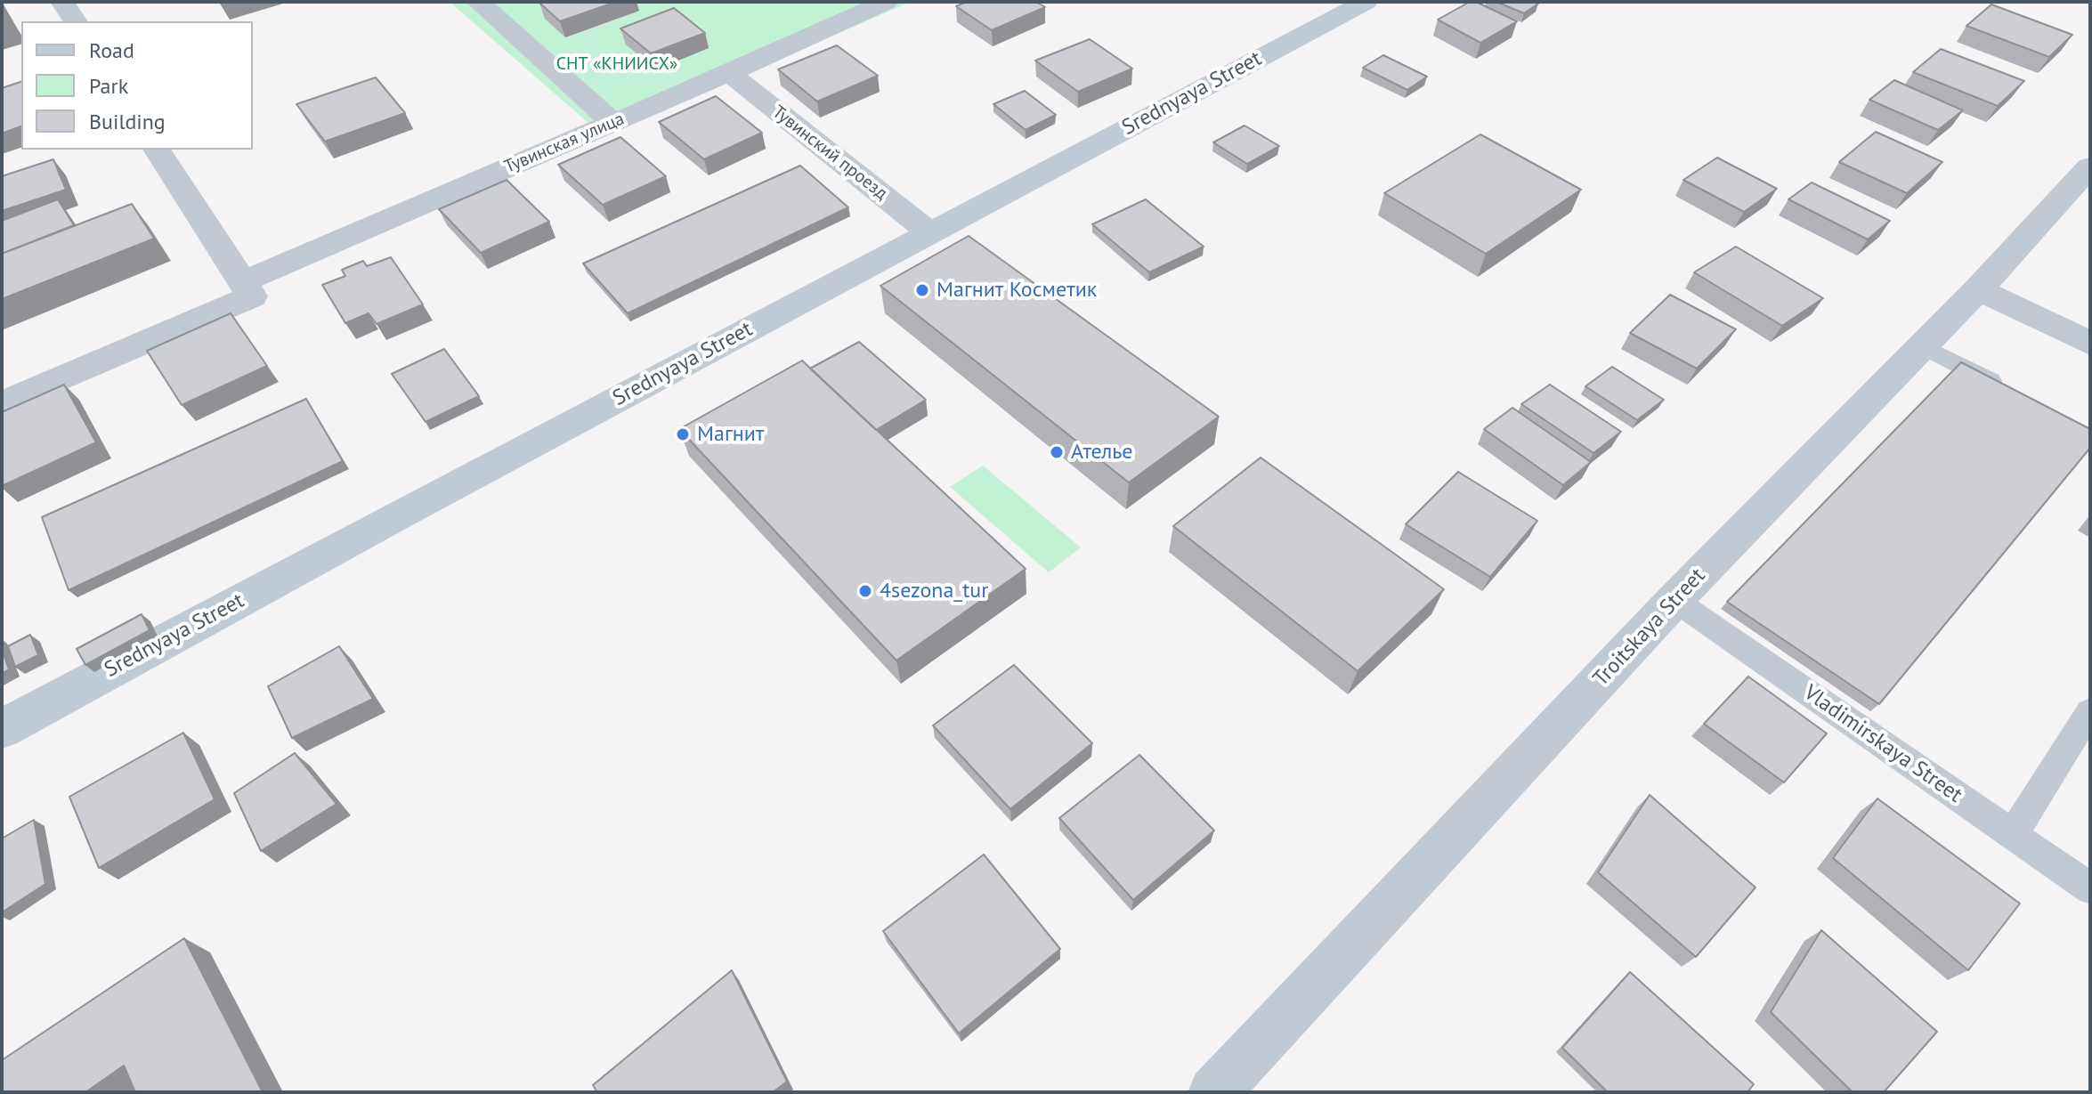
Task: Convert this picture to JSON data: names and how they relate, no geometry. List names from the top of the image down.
{
  "streets": {
    "street": [
      "Srednyaya Street",
      "Тувинская улица",
      "Тувинский проезд",
      "Troitskaya Street"
    ],
    "lane": ["Vladimirskaya Street"]
  },
  "crossings": [
    ["Srednyaya Street", "Тувинский проезд"],
    ["Тувинская улица", "Тувинский проезд"],
    ["Troitskaya Street", "Vladimirskaya Street"]
  ],
  "parks": ["СНТ «КНИИСХ»"],
  "places": [
    "Магнит Косметик",
    "Магнит",
    "Ателье",
    "4sezona_tur"
  ],
  "legend": ["Road", "Park", "Building"]
}
